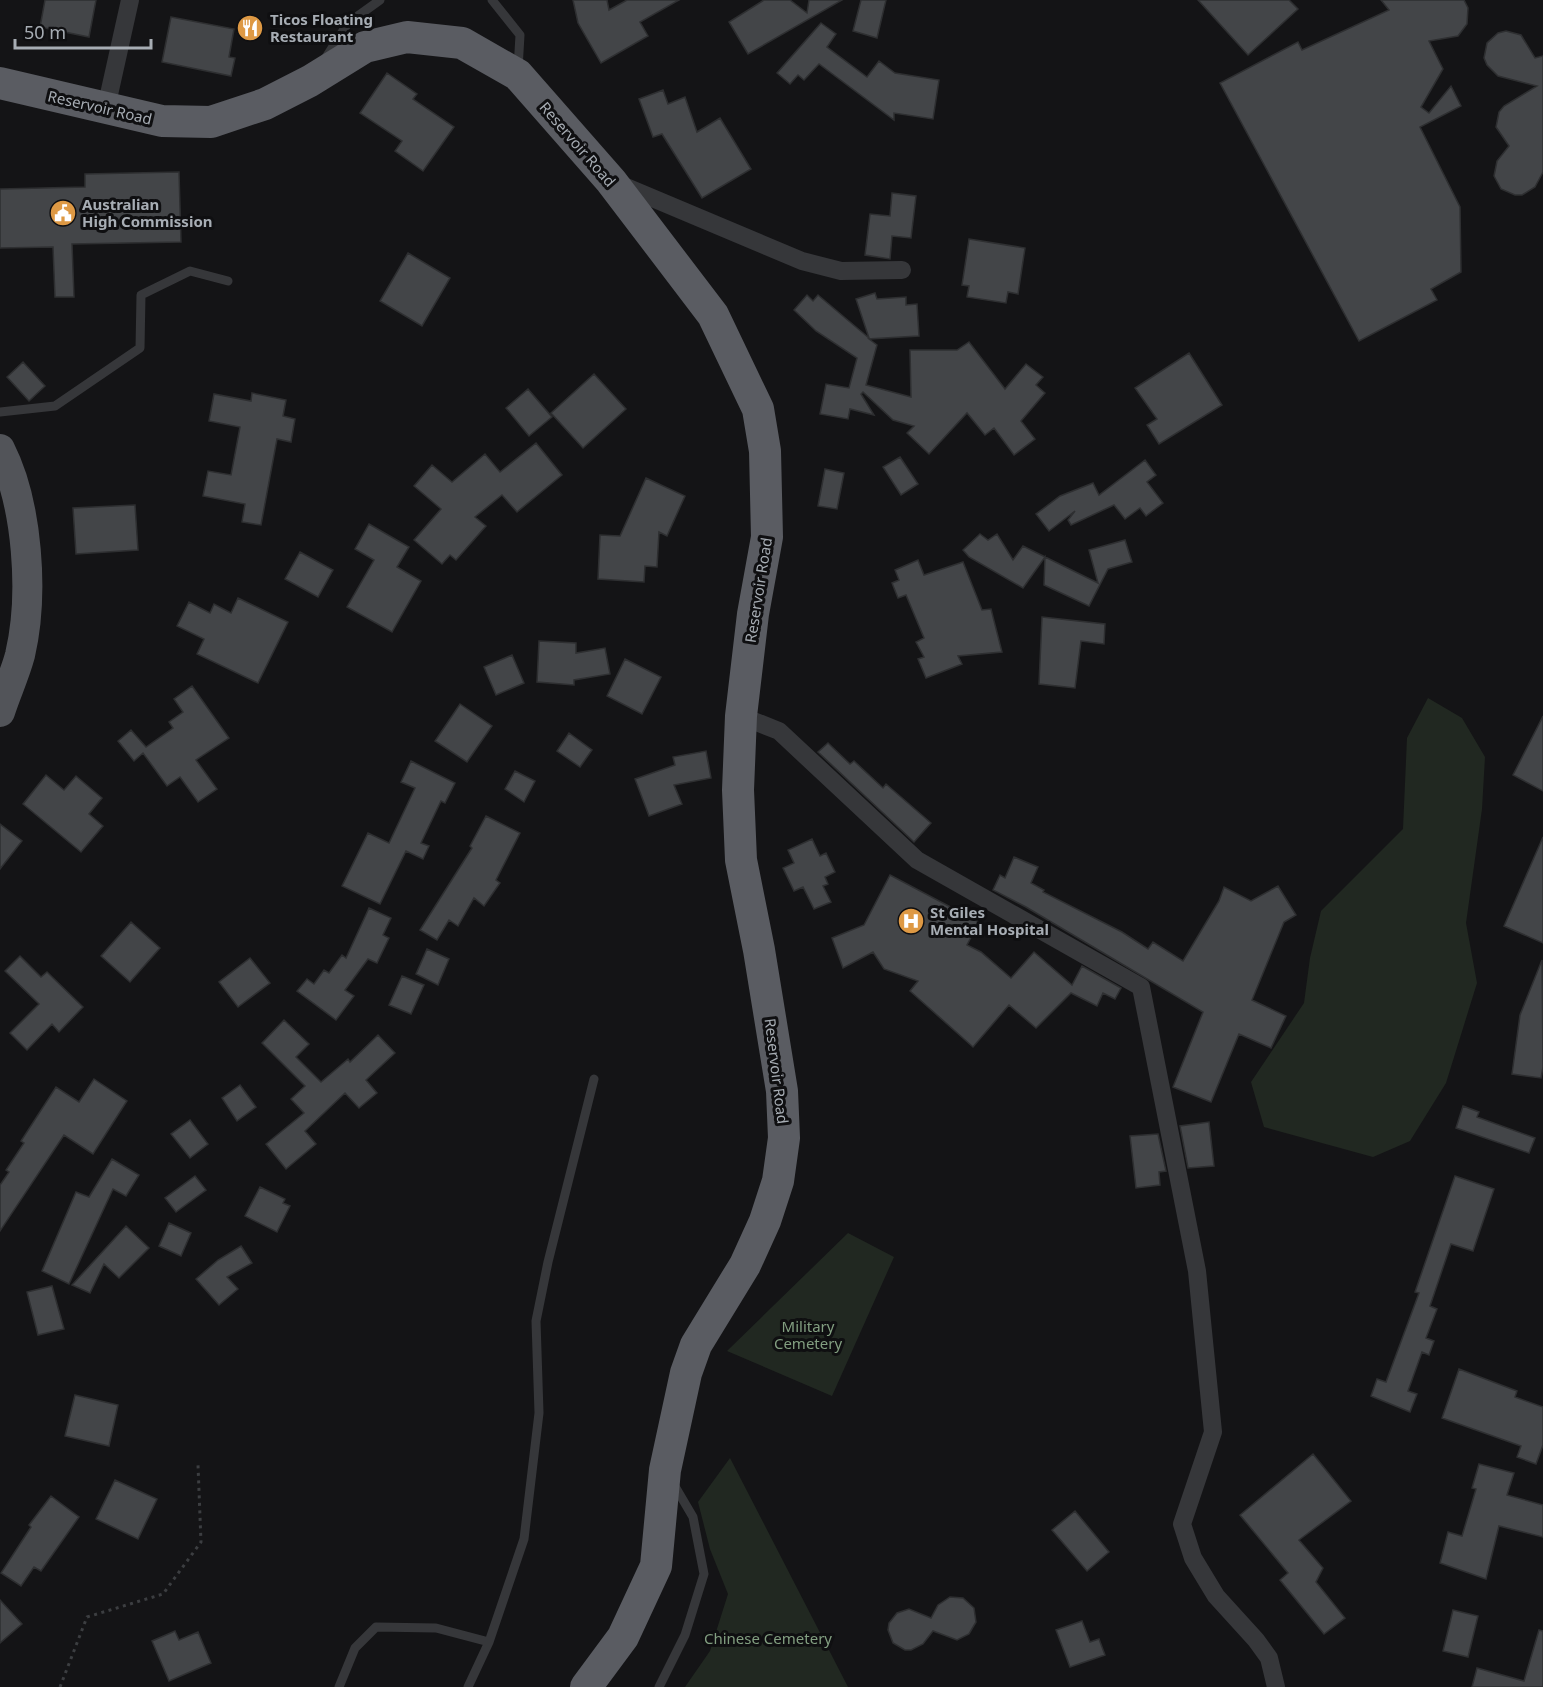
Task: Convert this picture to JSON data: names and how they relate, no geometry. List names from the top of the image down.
{
  "streets": {
    "highway": ["Reservoir Road"]
  },
  "parks": ["Military Cemetery", "Chinese Cemetery"],
  "places": {
    "restaurant": ["Ticos Floating Restaurant"],
    "public building": ["Australian High Commission"],
    "hospital": ["St Giles Mental Hospital"]
  },
  "scale_bar": "50 m"
}
